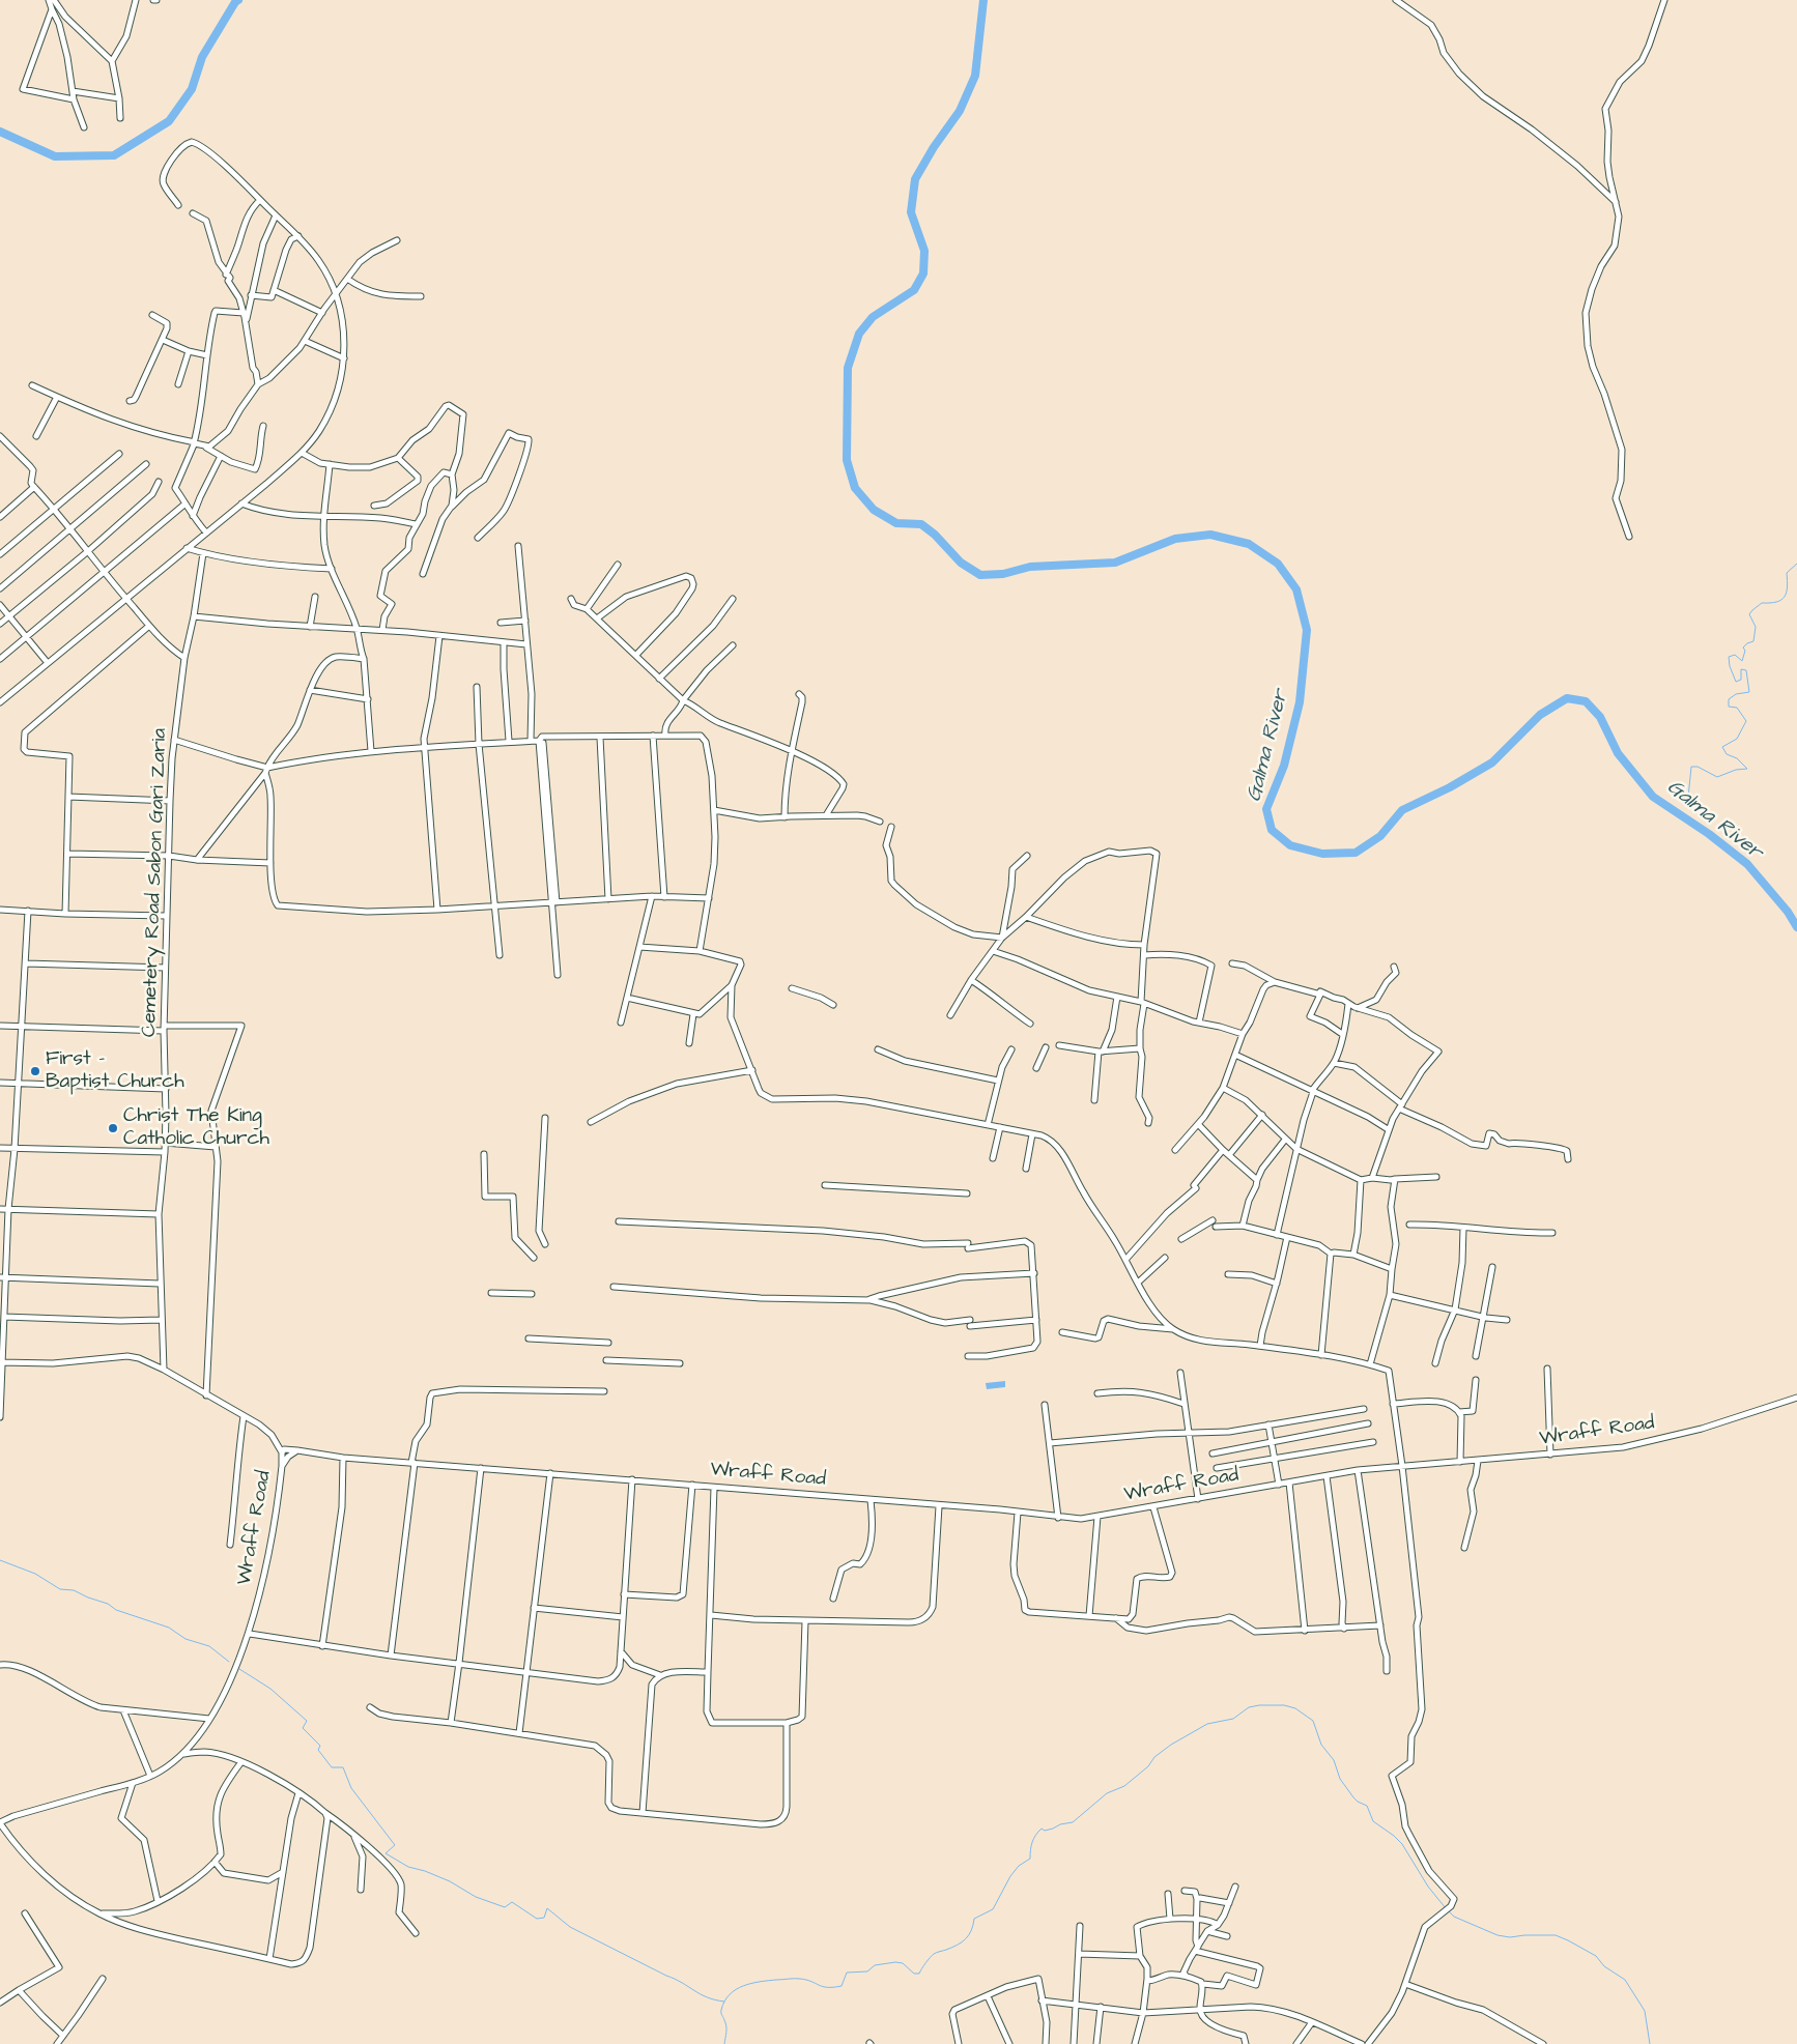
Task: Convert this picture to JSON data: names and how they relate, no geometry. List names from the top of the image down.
{
  "streets": {
    "street": ["Cemetery Road Sabon Gari Zaria", "Wraff Road"]
  },
  "water": ["Galma River"],
  "places": ["First - Baptist Church", "Christ The King Catholic Church"]
}
